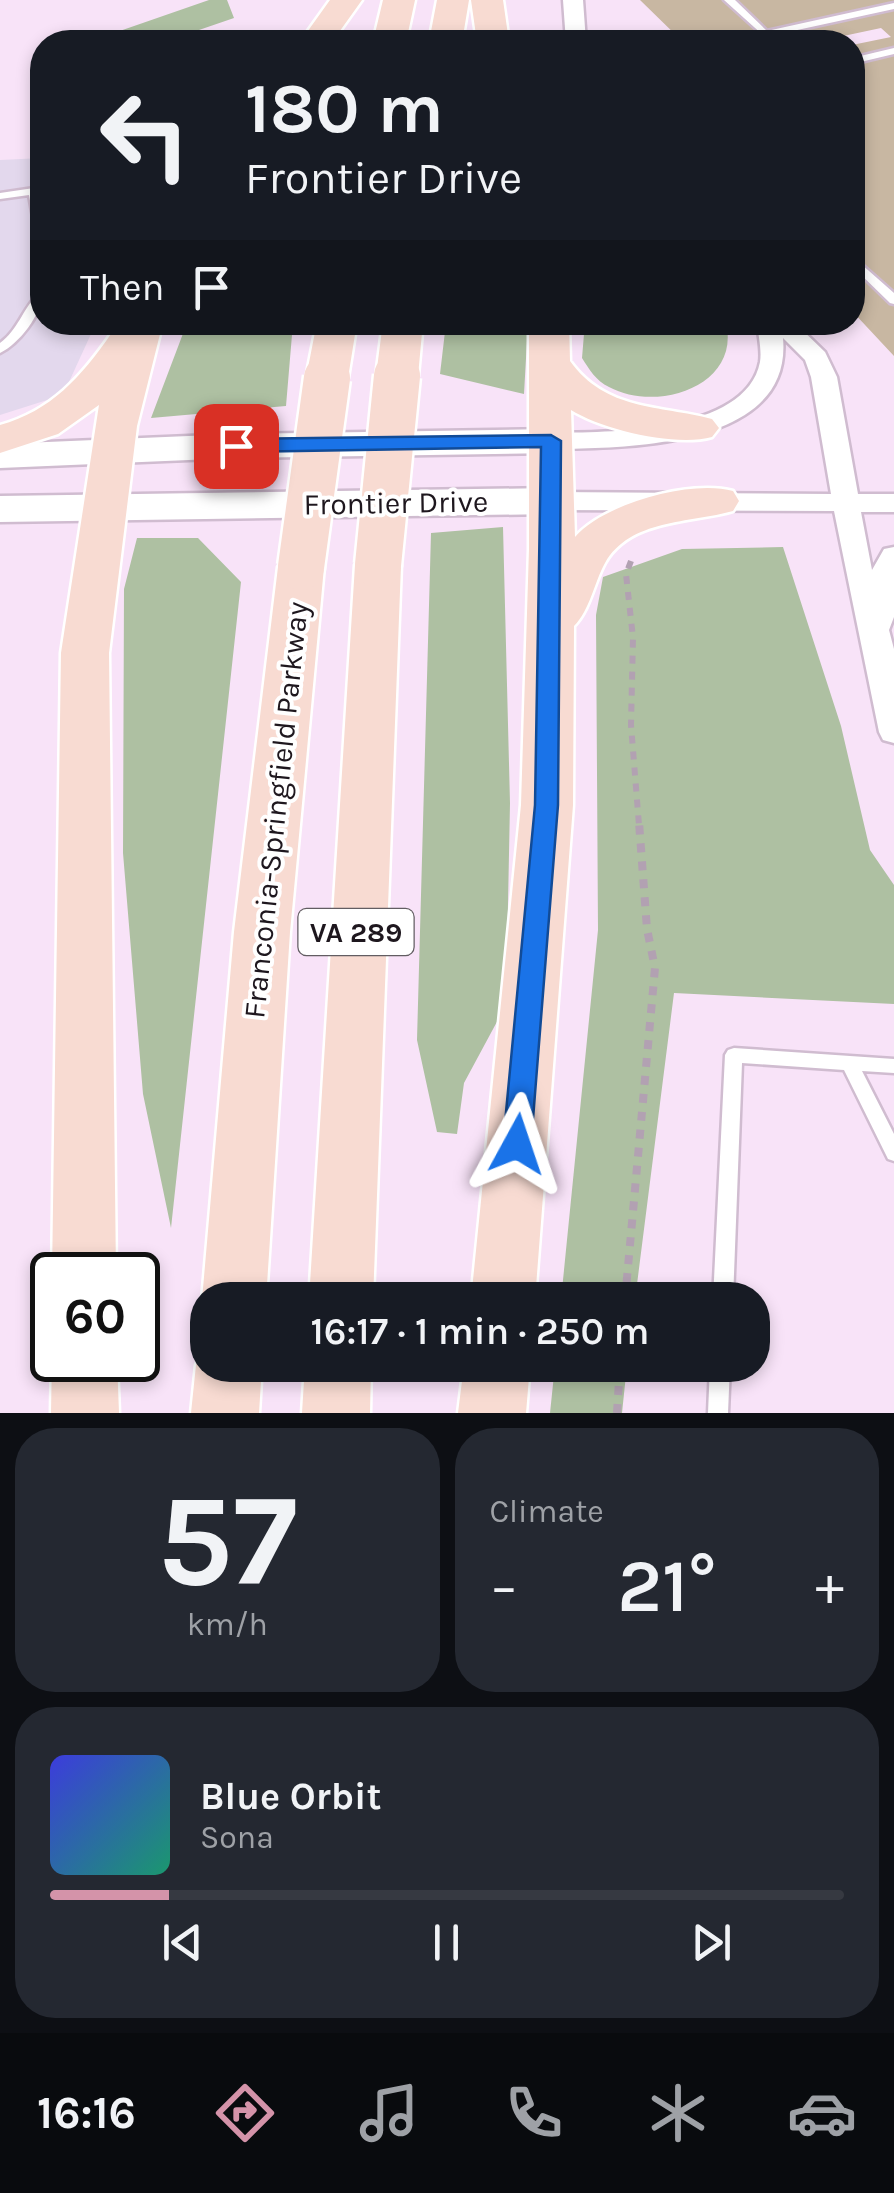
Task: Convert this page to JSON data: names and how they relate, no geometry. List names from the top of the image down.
{
  "streets": {
    "main road": ["Frontier Drive", "Franconia-Springfield Parkway", "VA 289"]
  },
  "page": {
    "turn": ["180 m", "Frontier Drive"],
    "then": "Then",
    "limit": "60",
    "trip": "16:17 · 1 min · 250 m",
    "tile": [
      ["57", "km/h"],
      "Climate"
    ],
    "heat": ["−", "21°", "+"],
    "song": ["Blue Orbit", "Sona"],
    "tabs": "16:16"
  }
}
